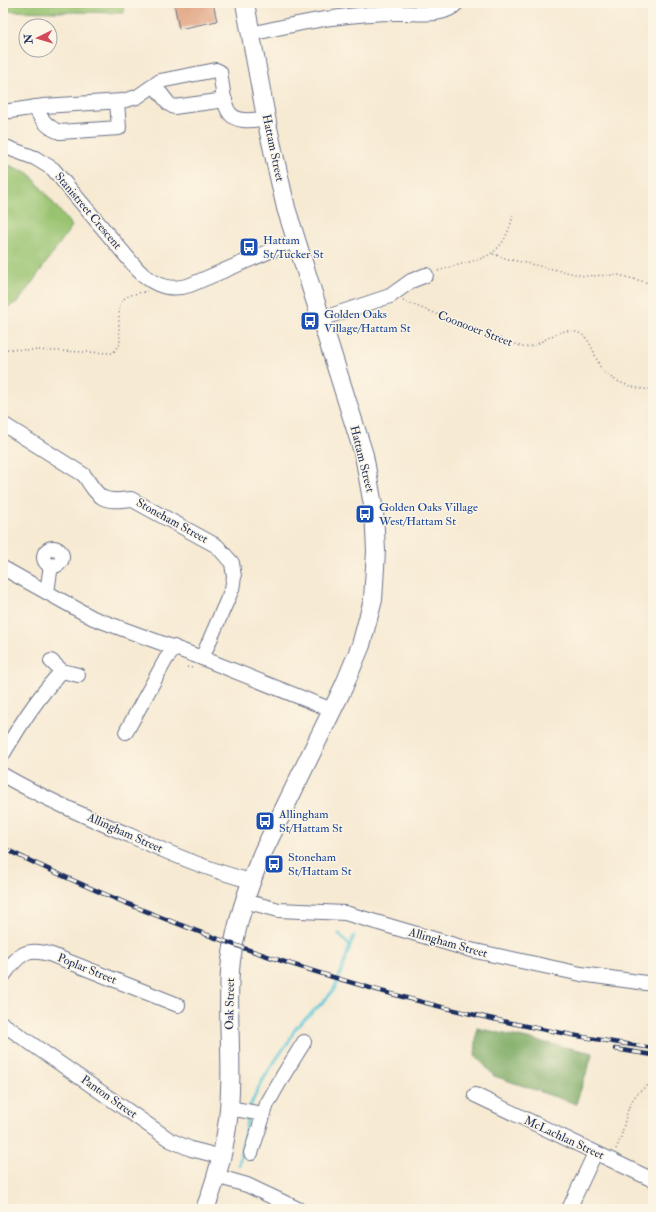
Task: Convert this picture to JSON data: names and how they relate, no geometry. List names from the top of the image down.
{
  "streets": {
    "main road": ["Hattam Street", "Oak Street"],
    "street": [
      "Stanistreet Crescent",
      "Stoneham Street",
      "Allingham Street",
      "Poplar Street",
      "Panton Street",
      "McLachlan Street"
    ],
    "path": ["Coonooer Street"]
  },
  "crossings": [
    ["Hattam Street", "Allingham Street"],
    ["Hattam Street", "Oak Street"],
    ["Allingham Street", "Oak Street"],
    ["Oak Street", "Panton Street"]
  ],
  "places": {
    "bus stop": [
      "Hattam St/Tucker St",
      "Golden Oaks Village/Hattam St",
      "Golden Oaks Village West/Hattam St",
      "Allingham St/Hattam St",
      "Stoneham St/Hattam St"
    ]
  },
  "north": "left"
}
